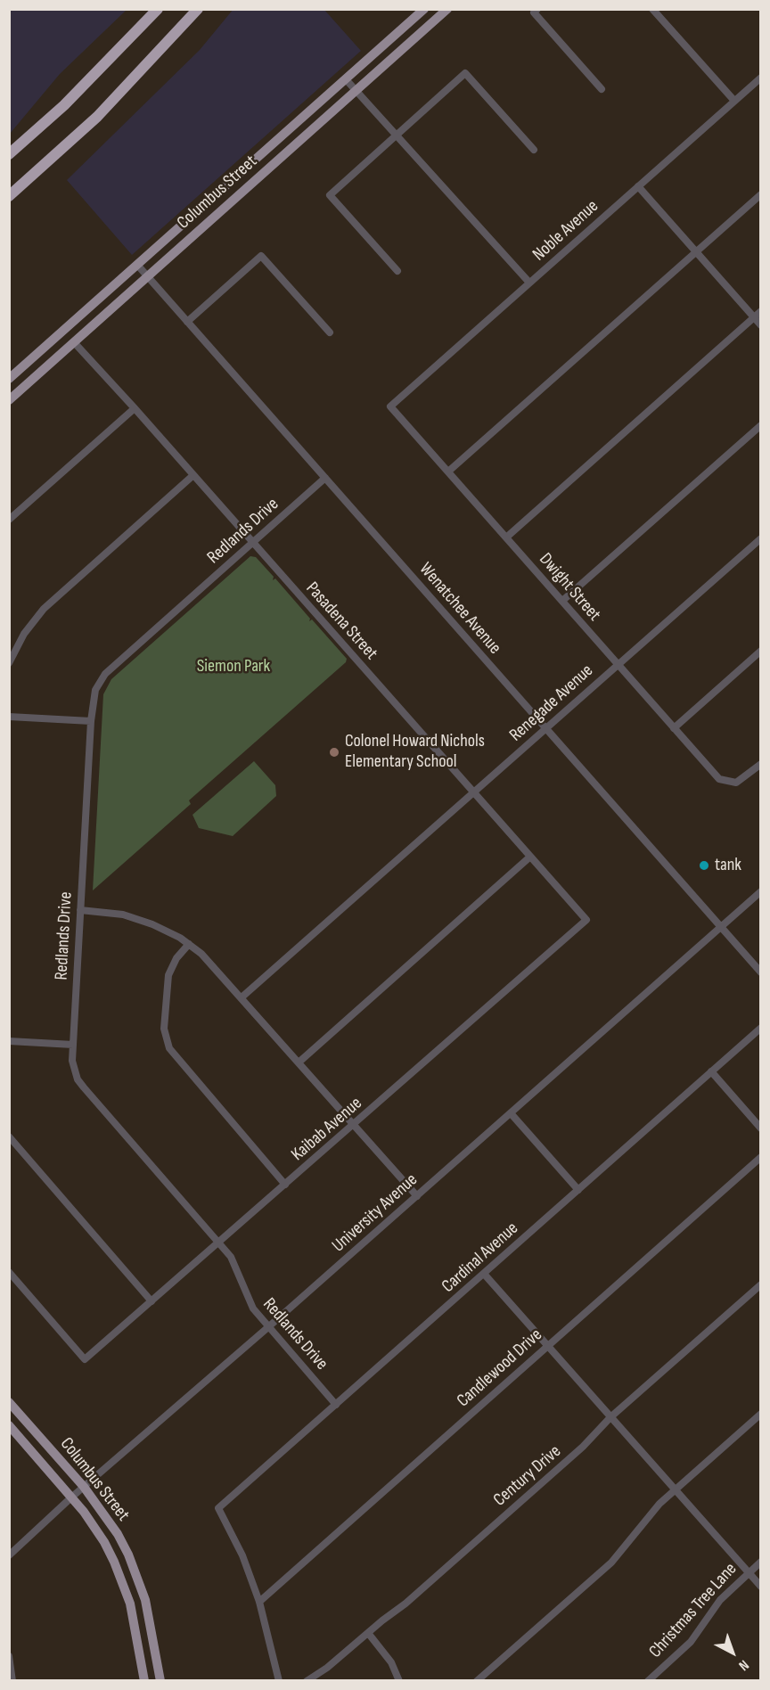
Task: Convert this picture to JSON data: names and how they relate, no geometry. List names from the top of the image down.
{
  "streets": {
    "main road": ["Columbus Street"],
    "street": [
      "Noble Avenue",
      "Redlands Drive",
      "Dwight Street",
      "Wenatchee Avenue",
      "Pasadena Street",
      "Renegade Avenue",
      "Kaibab Avenue",
      "University Avenue",
      "Cardinal Avenue",
      "Candlewood Drive",
      "Century Drive",
      "Christmas Tree Lane"
    ]
  },
  "crossings": [
    ["Columbus Street", "Wenatchee Avenue"],
    ["Columbus Street", "Pasadena Street"],
    ["Columbus Street", "University Avenue"],
    ["Noble Avenue", "Dwight Street"],
    ["Redlands Drive", "Wenatchee Avenue"],
    ["Redlands Drive", "Pasadena Street"],
    ["Redlands Drive", "Kaibab Avenue"],
    ["Redlands Drive", "University Avenue"],
    ["Redlands Drive", "Cardinal Avenue"],
    ["Dwight Street", "Renegade Avenue"],
    ["Wenatchee Avenue", "Renegade Avenue"],
    ["Wenatchee Avenue", "University Avenue"],
    ["Pasadena Street", "Renegade Avenue"],
    ["Pasadena Street", "Kaibab Avenue"],
    ["Cardinal Avenue", "Candlewood Drive"]
  ],
  "parks": ["Siemon Park"],
  "places": ["Colonel Howard Nichols Elementary School", "tank"],
  "north": "bottom right"
}
